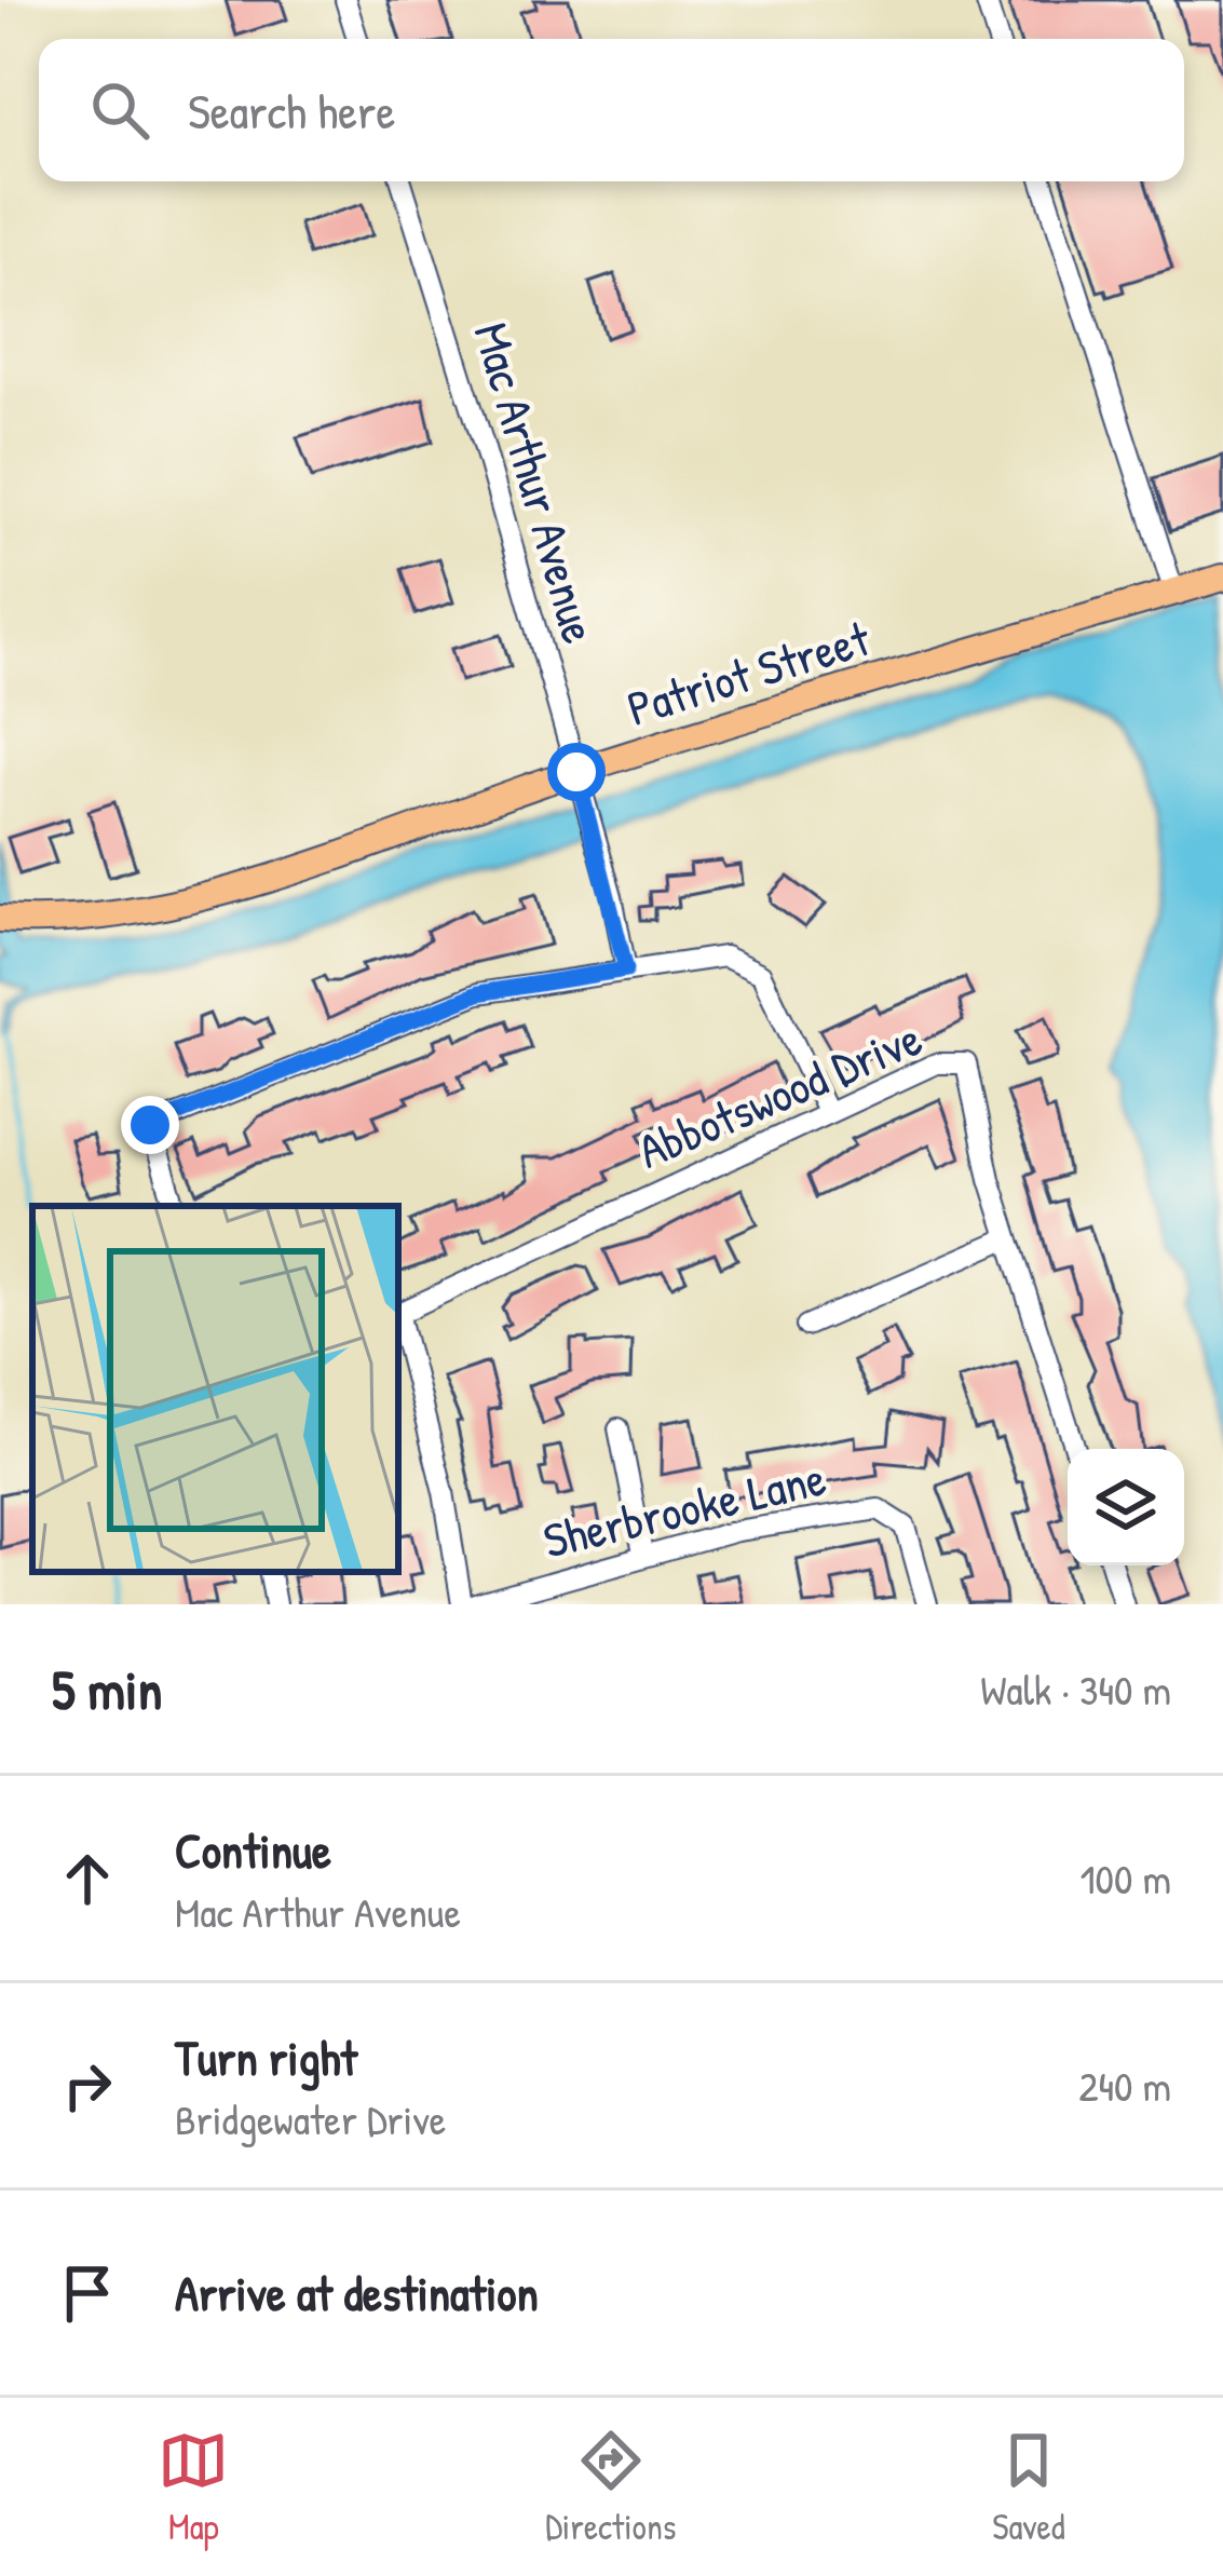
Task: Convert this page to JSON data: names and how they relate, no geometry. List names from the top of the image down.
{
  "streets": {
    "main road": ["Patriot Street"],
    "street": ["Mac Arthur Avenue", "Abbotswood Drive", "Sherbrooke Lane"]
  },
  "crossings": [
    ["Mac Arthur Avenue", "Patriot Street"]
  ],
  "page": {
    "search": "Search here",
    "heading": ["5 min", "Walk · 340 m"],
    "list": [
      ["Continue", "Mac Arthur Avenue", "100 m"],
      ["Turn right", "Bridgewater Drive", "240 m"],
      "Arrive at destination"
    ],
    "nav": ["Map", "Directions", "Saved"]
  }
}
